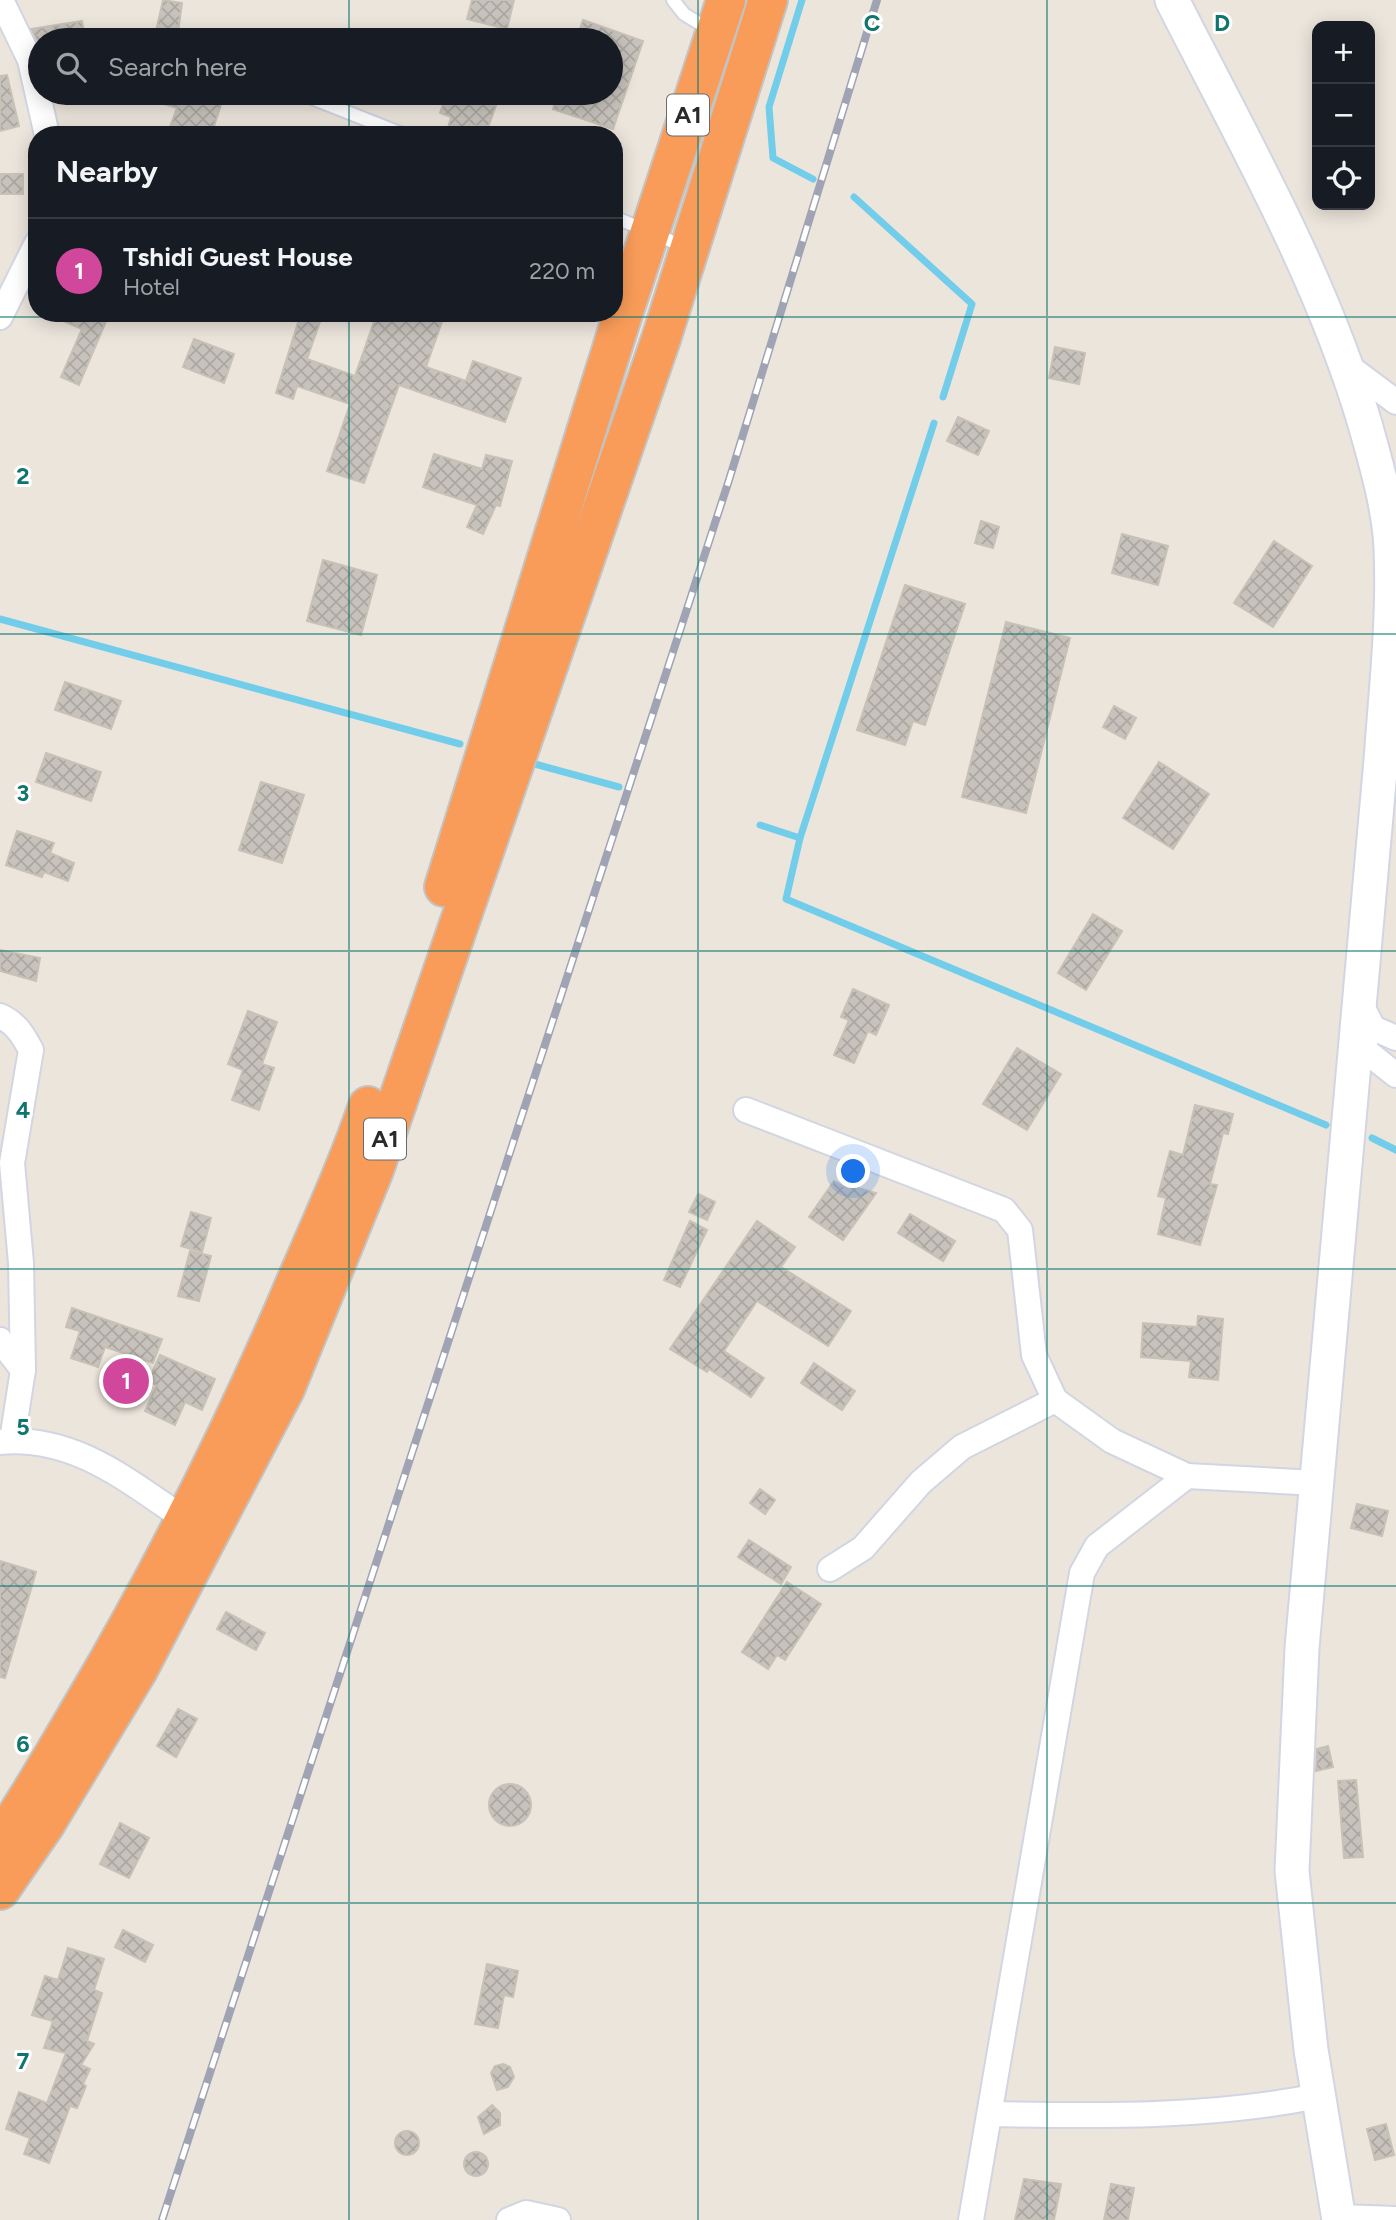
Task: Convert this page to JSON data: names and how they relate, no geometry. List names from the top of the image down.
{
  "streets": {
    "highway": ["A1"]
  },
  "page": {
    "map_buttons": ["+", "−"],
    "search": "Search here",
    "heading": "Nearby",
    "list": [
      {
        "mark": "1",
        "name": "Tshidi Guest House",
        "note": "Hotel",
        "value": "220 m"
      }
    ],
    "pins": "1"
  },
  "grid": {
    "columns": ["C", "D"],
    "rows": [
      "2",
      "3",
      "4",
      "5",
      "6",
      "7"
    ]
  }
}
